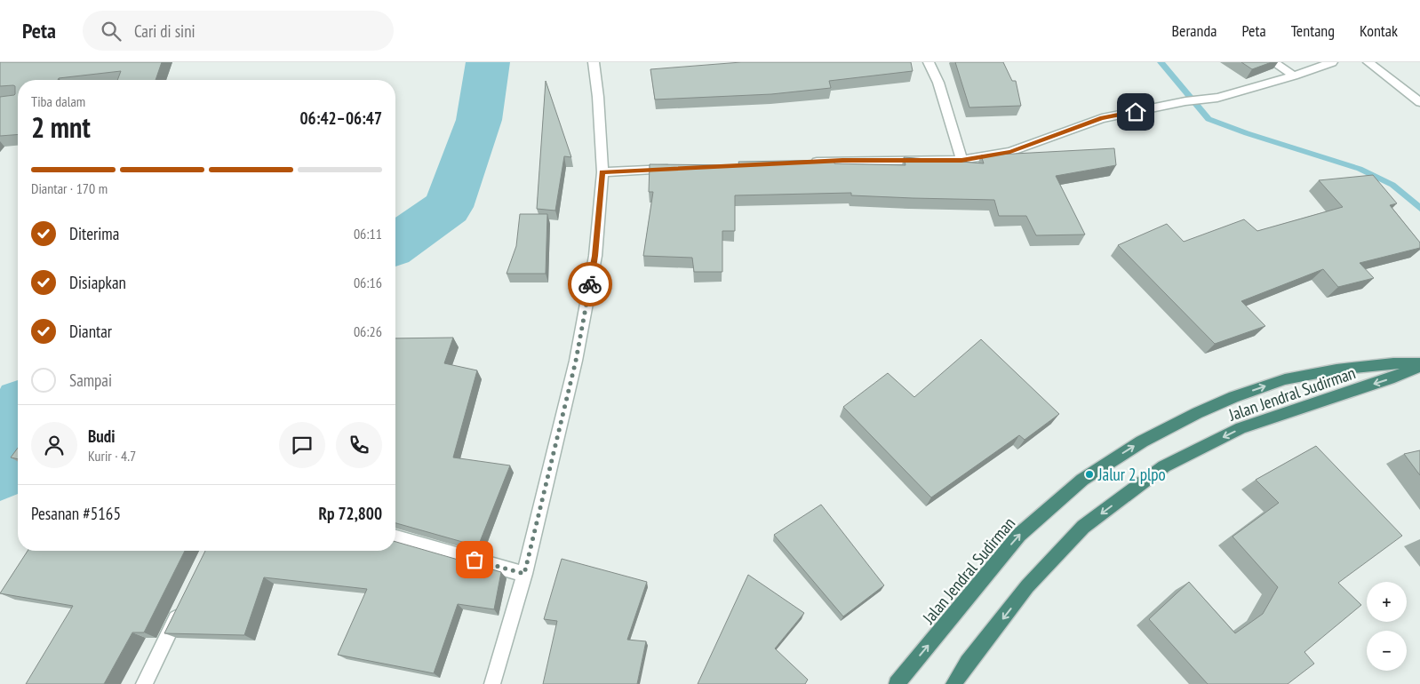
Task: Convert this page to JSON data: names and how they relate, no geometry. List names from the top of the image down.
{
  "streets": {
    "highway": ["Jalan Jendral Sudirman"]
  },
  "places": ["Jalur 2 plpo"],
  "page": {
    "header": "Peta",
    "search": "Cari di sini",
    "nav": [
      "Beranda",
      "Peta",
      "Tentang",
      "Kontak"
    ],
    "heading": ["2 mnt", "Tiba dalam", "06:42–06:47"],
    "panel": [
      "Budi",
      "Kurir · 4.7",
      "Pesanan #5165",
      "Rp 72,800"
    ],
    "bar": "Diantar · 170 m",
    "list": [
      ["Diterima", "06:11"],
      ["Disiapkan", "06:16"],
      ["Diantar", "06:26"],
      "Sampai"
    ],
    "map_buttons": ["+", "−"]
  }
}
